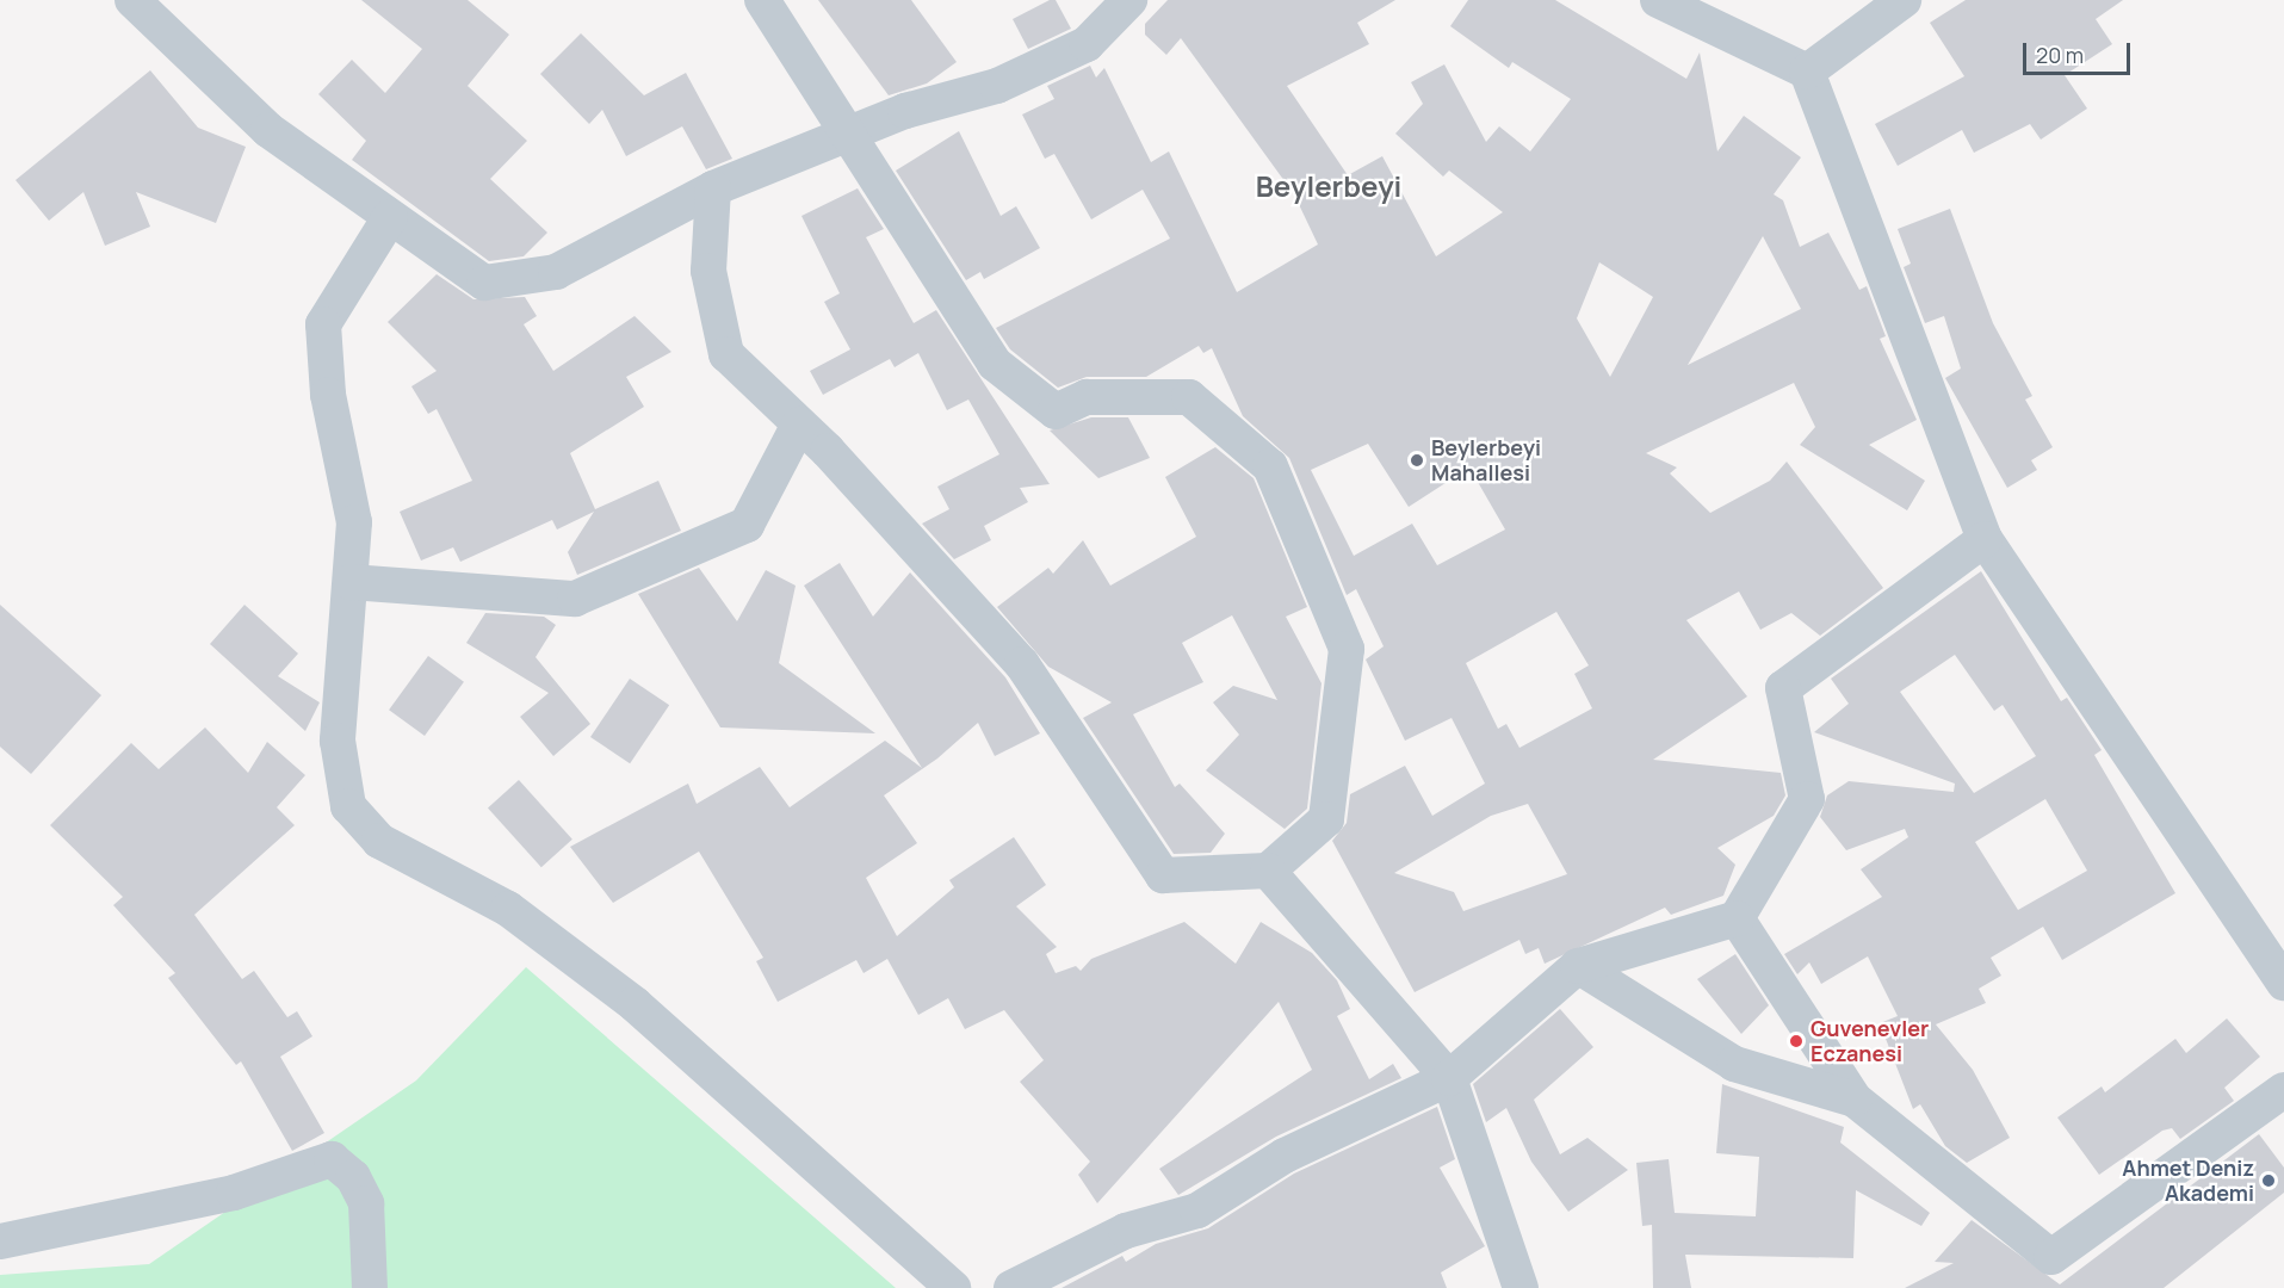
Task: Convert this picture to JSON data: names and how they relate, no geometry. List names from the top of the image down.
{
  "districts": ["Beylerbeyi"],
  "places": ["Beylerbeyi Mahallesi", "Guvenevler Eczanesi", "Ahmet Deniz Akademi"],
  "scale_bar": "20 m"
}
